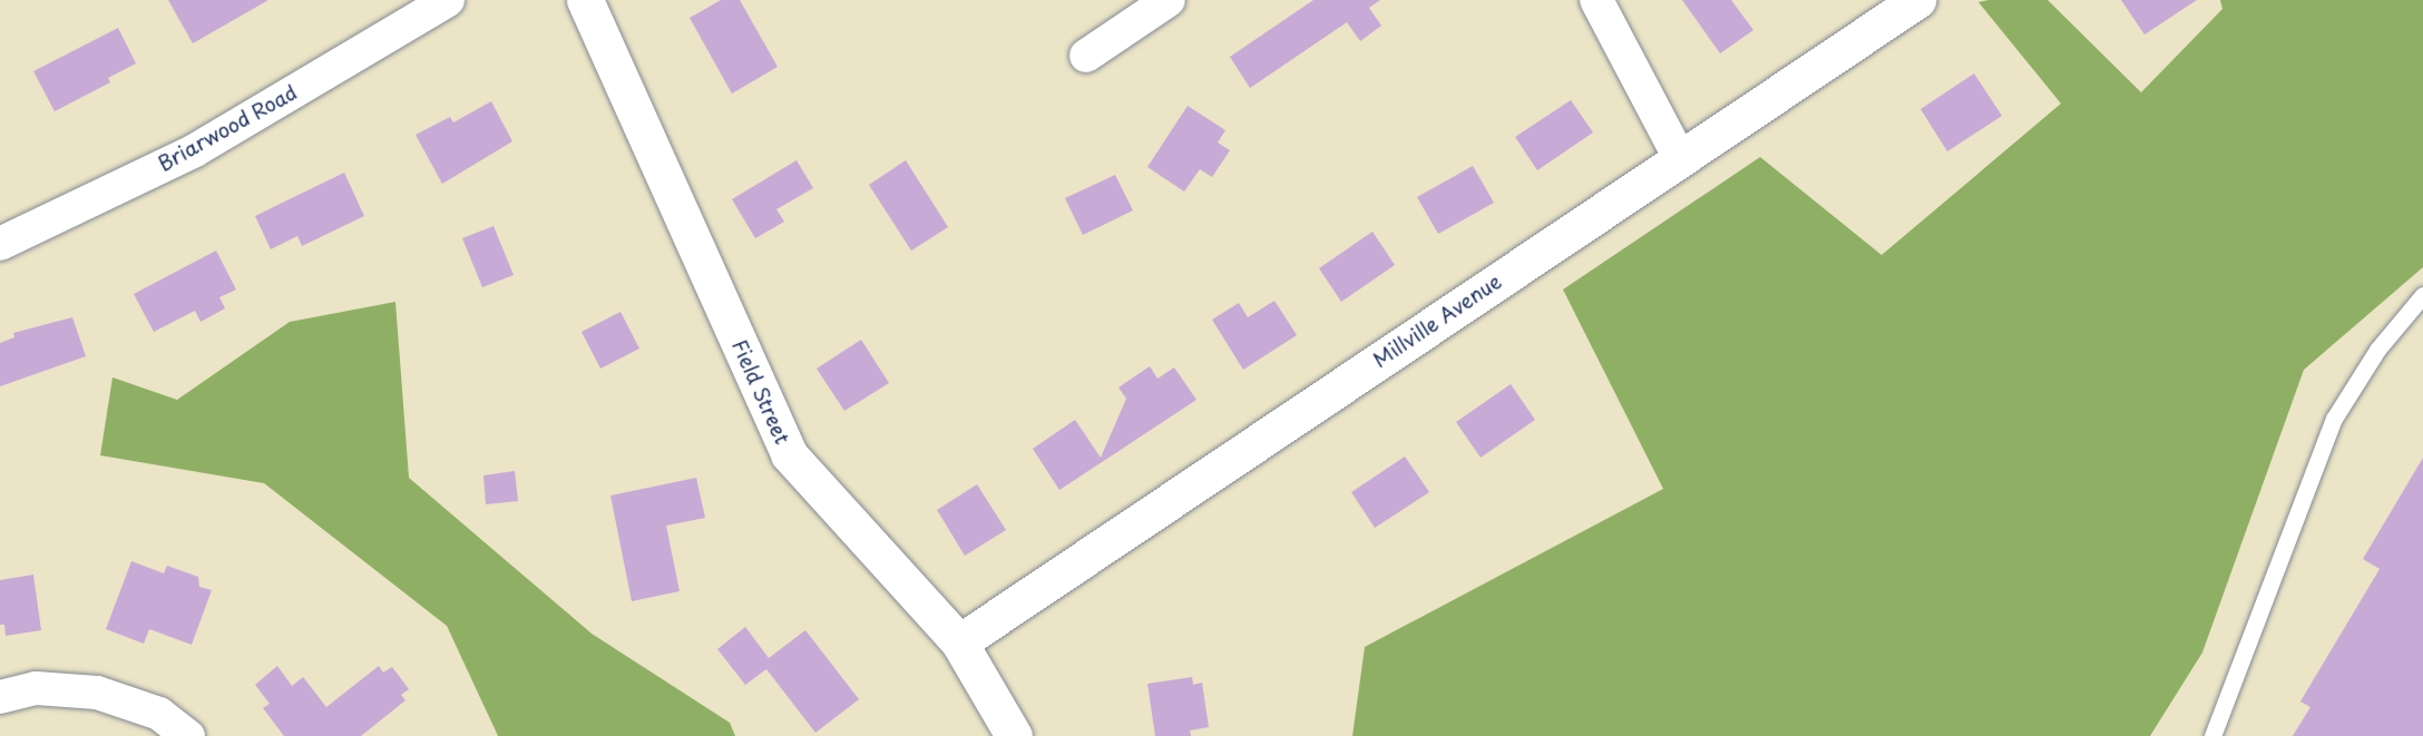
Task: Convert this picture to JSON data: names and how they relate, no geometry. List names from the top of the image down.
{
  "streets": {
    "street": ["Briarwood Road", "Millville Avenue", "Field Street"]
  },
  "crossings": [
    ["Millville Avenue", "Field Street"]
  ]
}
